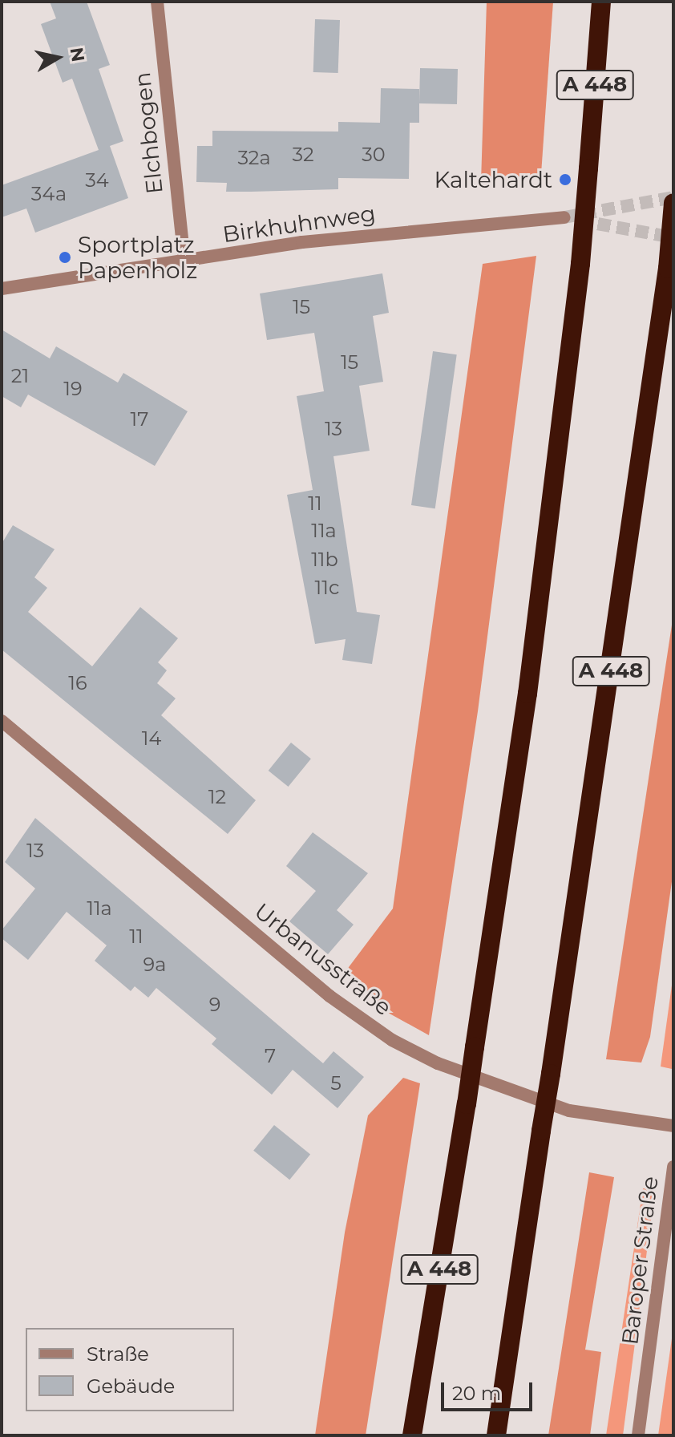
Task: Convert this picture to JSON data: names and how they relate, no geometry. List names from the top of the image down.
{
  "streets": {
    "highway": ["A 448"],
    "street": [
      "Elchbogen",
      "Birkhuhnweg",
      "Urbanusstraße",
      "Baroper Straße"
    ]
  },
  "crossings": [
    ["Elchbogen", "Birkhuhnweg"]
  ],
  "places": ["Kaltehardt", "Sportplatz Papenholz"],
  "house_numbers": [
    "32",
    "30",
    "32a",
    "34",
    "34a",
    "15",
    "15",
    "21",
    "19",
    "17",
    "13",
    "11",
    "11a",
    "11b",
    "11c",
    "16",
    "14",
    "12",
    "13",
    "11a",
    "11",
    "9a",
    "9",
    "7",
    "5"
  ],
  "legend": ["Straße", "Gebäude"],
  "scale_bar": "20 m",
  "north": "right"
}
